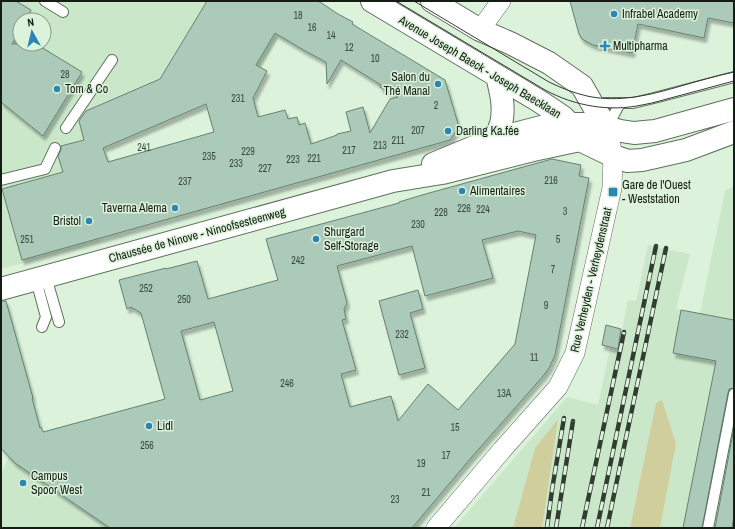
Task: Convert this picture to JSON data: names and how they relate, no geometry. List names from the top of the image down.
{
  "streets": {
    "main road": ["Avenue Joseph Baeck - Joseph Baecklaan", "Chaussée de Ninove - Ninoofsesteenweg"],
    "street": ["Rue Verheyden - Verheydenstraat"]
  },
  "crossings": [
    ["Avenue Joseph Baeck - Joseph Baecklaan", "Chaussée de Ninove - Ninoofsesteenweg"],
    ["Avenue Joseph Baeck - Joseph Baecklaan", "Rue Verheyden - Verheydenstraat"],
    ["Chaussée de Ninove - Ninoofsesteenweg", "Rue Verheyden - Verheydenstraat"]
  ],
  "places": {
    "other": [
      "Infrabel Academy",
      "Salon du Thé Manal",
      "Tom & Co",
      "Darling Ka.fée",
      "Alimentaires",
      "Taverna Alema",
      "Bristol",
      "Shurgard Self-Storage",
      "Lidl",
      "Campus Spoor West"
    ],
    "health": ["Multipharma"],
    "transit": ["Gare de l'Ouest - Weststation"]
  },
  "house_numbers": [
    "18",
    "16",
    "14",
    "12",
    "10",
    "28",
    "231",
    "2",
    "207",
    "211",
    "213",
    "241",
    "217",
    "229",
    "235",
    "221",
    "223",
    "233",
    "227",
    "216",
    "237",
    "226",
    "224",
    "3",
    "228",
    "230",
    "251",
    "5",
    "242",
    "7",
    "252",
    "250",
    "9",
    "232",
    "11",
    "246",
    "13A",
    "15",
    "256",
    "17",
    "19",
    "21",
    "23"
  ],
  "north": "top"
}
